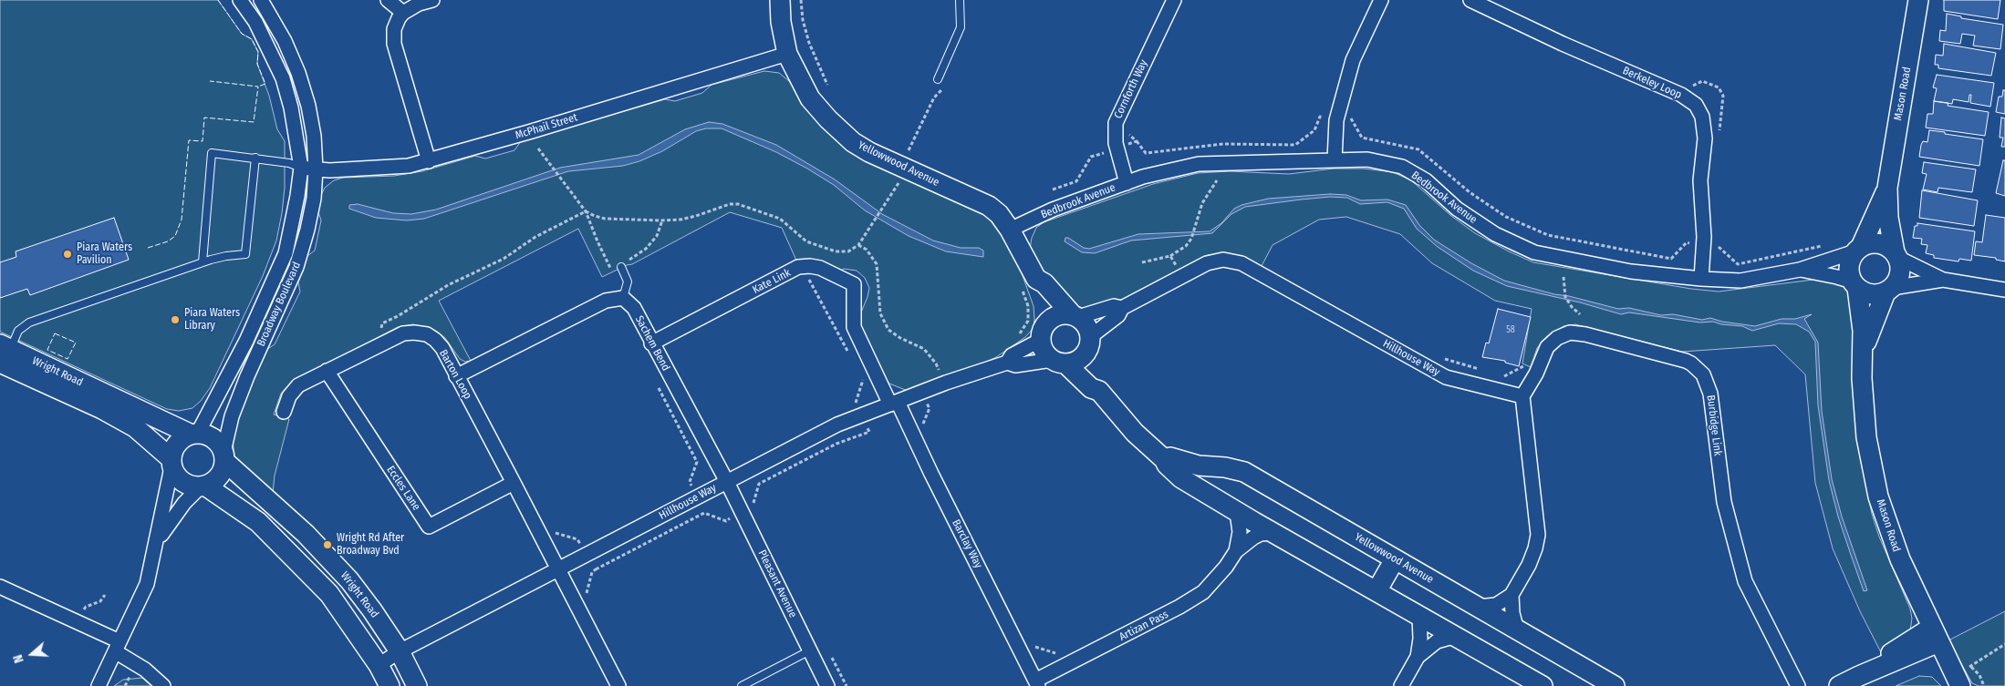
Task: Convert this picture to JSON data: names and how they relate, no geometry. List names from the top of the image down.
{
  "streets": {
    "street": [
      "Berkeley Loop",
      "Cornforth Way",
      "Mason Road",
      "McPhail Street",
      "Yellowwood Avenue",
      "Bedbrook Avenue",
      "Kate Link",
      "Broadway Boulevard",
      "Sachem Bend",
      "Hillhouse Way",
      "Wright Road",
      "Barton Loop",
      "Burbidge Link",
      "Eccles Lane",
      "Barclay Way",
      "Pleasant Avenue",
      "Artizan Pass"
    ]
  },
  "crossings": [
    ["Berkeley Loop", "Bedbrook Avenue"],
    ["Cornforth Way", "Bedbrook Avenue"],
    ["Mason Road", "Bedbrook Avenue"],
    ["McPhail Street", "Yellowwood Avenue"],
    ["McPhail Street", "Broadway Boulevard"],
    ["Yellowwood Avenue", "Bedbrook Avenue"],
    ["Yellowwood Avenue", "Hillhouse Way"],
    ["Kate Link", "Sachem Bend"],
    ["Kate Link", "Hillhouse Way"],
    ["Kate Link", "Barclay Way"],
    ["Broadway Boulevard", "Wright Road"],
    ["Sachem Bend", "Hillhouse Way"],
    ["Sachem Bend", "Pleasant Avenue"],
    ["Hillhouse Way", "Wright Road"],
    ["Hillhouse Way", "Barton Loop"],
    ["Hillhouse Way", "Burbidge Link"],
    ["Hillhouse Way", "Barclay Way"],
    ["Hillhouse Way", "Pleasant Avenue"],
    ["Barton Loop", "Eccles Lane"],
    ["Barclay Way", "Artizan Pass"]
  ],
  "places": ["Piara Waters Pavilion", "Piara Waters Library", "Wright Rd After Broadway Bvd"],
  "house_numbers": ["58"],
  "north": "left"
}
